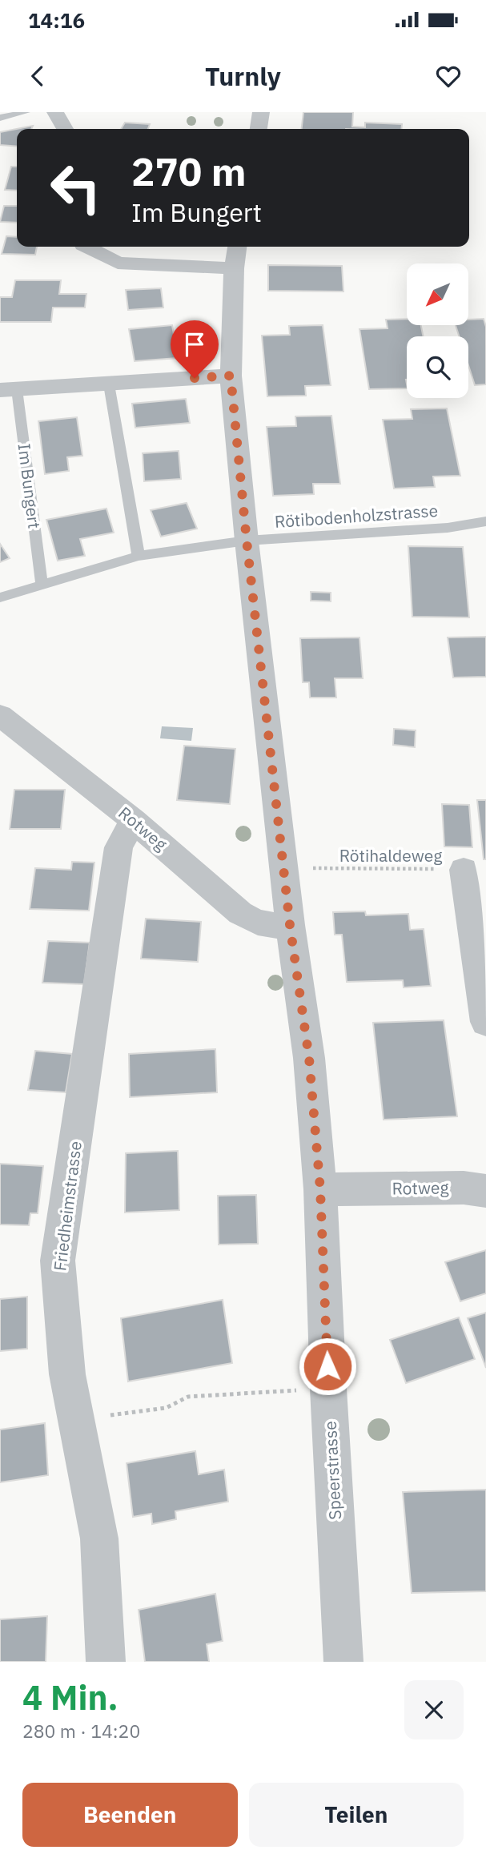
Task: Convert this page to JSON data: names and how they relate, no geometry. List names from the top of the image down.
{
  "streets": {
    "street": [
      "Im Bungert",
      "Rotweg",
      "Friedheimstrasse",
      "Speerstrasse"
    ],
    "lane": ["Rötibodenholzstrasse"],
    "path": ["Rötihaldeweg"]
  },
  "crossings": [
    ["Im Bungert", "Rötibodenholzstrasse"],
    ["Im Bungert", "Speerstrasse"],
    ["Rötibodenholzstrasse", "Speerstrasse"],
    ["Rotweg", "Friedheimstrasse"],
    ["Rotweg", "Speerstrasse"]
  ],
  "north": "bottom left",
  "page": {
    "status": "14:16",
    "header": "Turnly",
    "turn": ["270 m", "Im Bungert"],
    "heading": ["4 Min.", "280 m · 14:20"],
    "buttons": ["Beenden", "Teilen"]
  }
}
